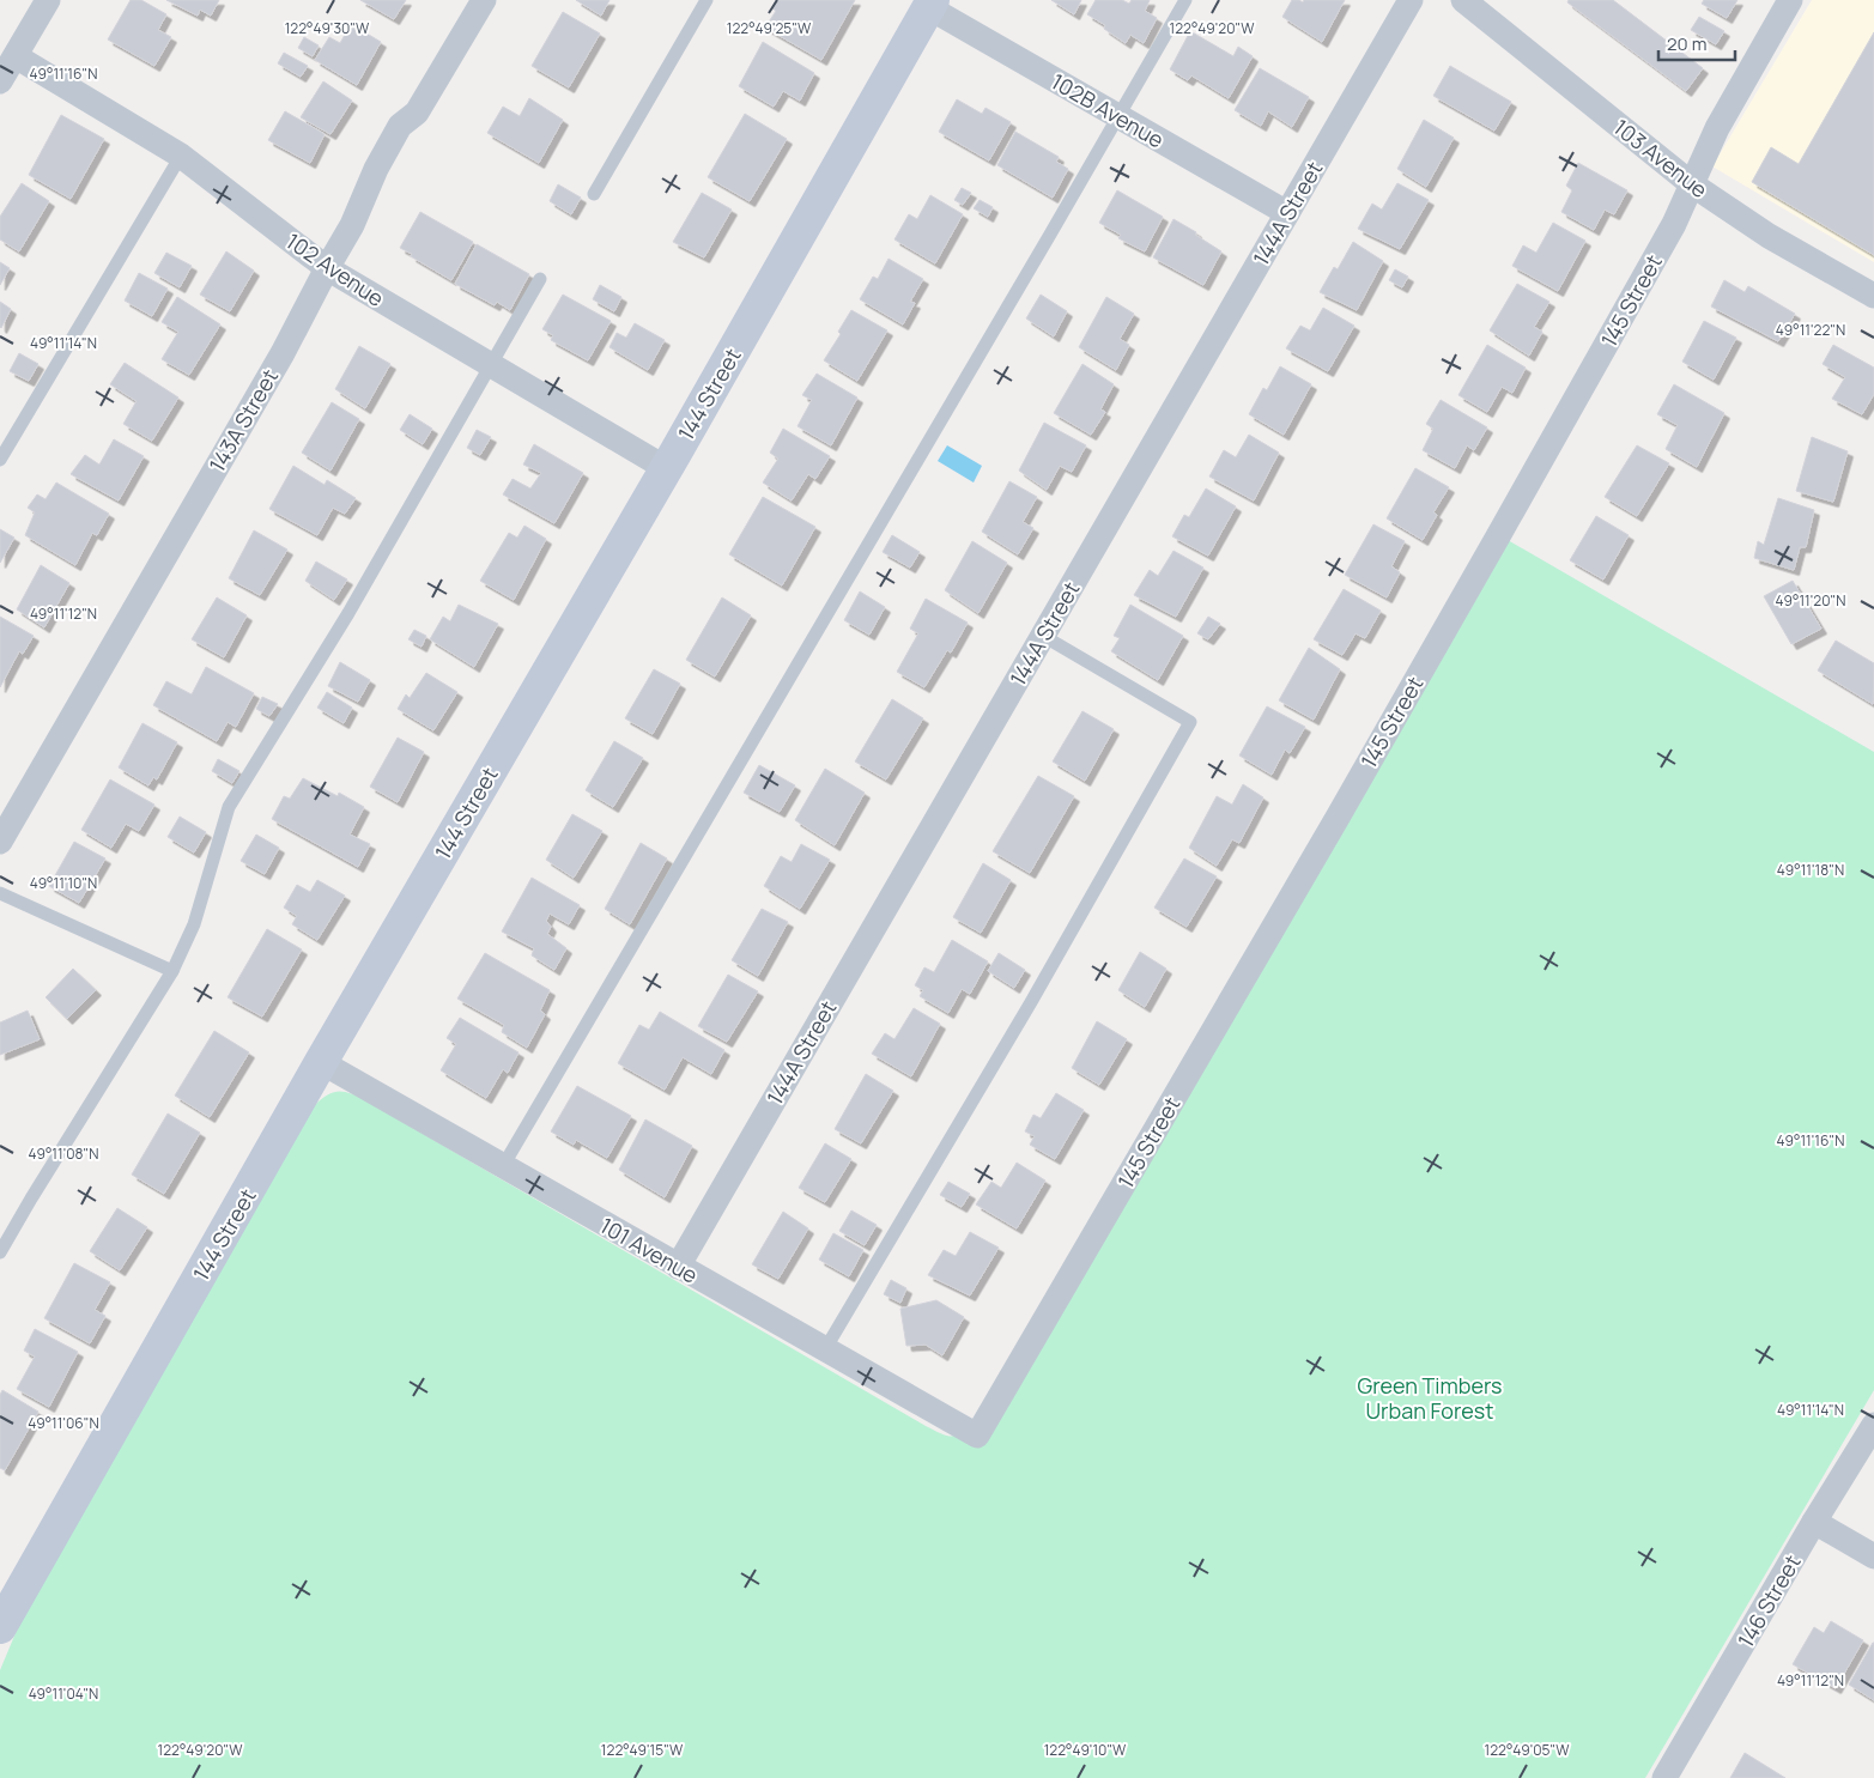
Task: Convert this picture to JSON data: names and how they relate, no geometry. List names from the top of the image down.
{
  "streets": {
    "main road": ["144 Street"],
    "street": [
      "102B Avenue",
      "103 Avenue",
      "144A Street",
      "102 Avenue",
      "145 Street",
      "143A Street",
      "101 Avenue",
      "146 Street"
    ]
  },
  "crossings": [
    ["102B Avenue", "144A Street"],
    ["102B Avenue", "144 Street"],
    ["103 Avenue", "145 Street"],
    ["144A Street", "101 Avenue"],
    ["102 Avenue", "144 Street"],
    ["102 Avenue", "143A Street"],
    ["145 Street", "101 Avenue"],
    ["144 Street", "101 Avenue"]
  ],
  "parks": ["Green Timbers Urban Forest"],
  "scale_bar": "20 m",
  "coordinates": [
    "122°49'30\"W",
    "122°49'25\"W",
    "122°49'20\"W",
    "49°11'16\"N",
    "49°11'22\"N",
    "49°11'14\"N",
    "49°11'20\"N",
    "49°11'12\"N",
    "49°11'18\"N",
    "49°11'10\"N",
    "49°11'08\"N",
    "49°11'06\"N",
    "49°11'04\"N",
    "122°49'15\"W",
    "122°49'10\"W",
    "122°49'05\"W"
  ]
}
